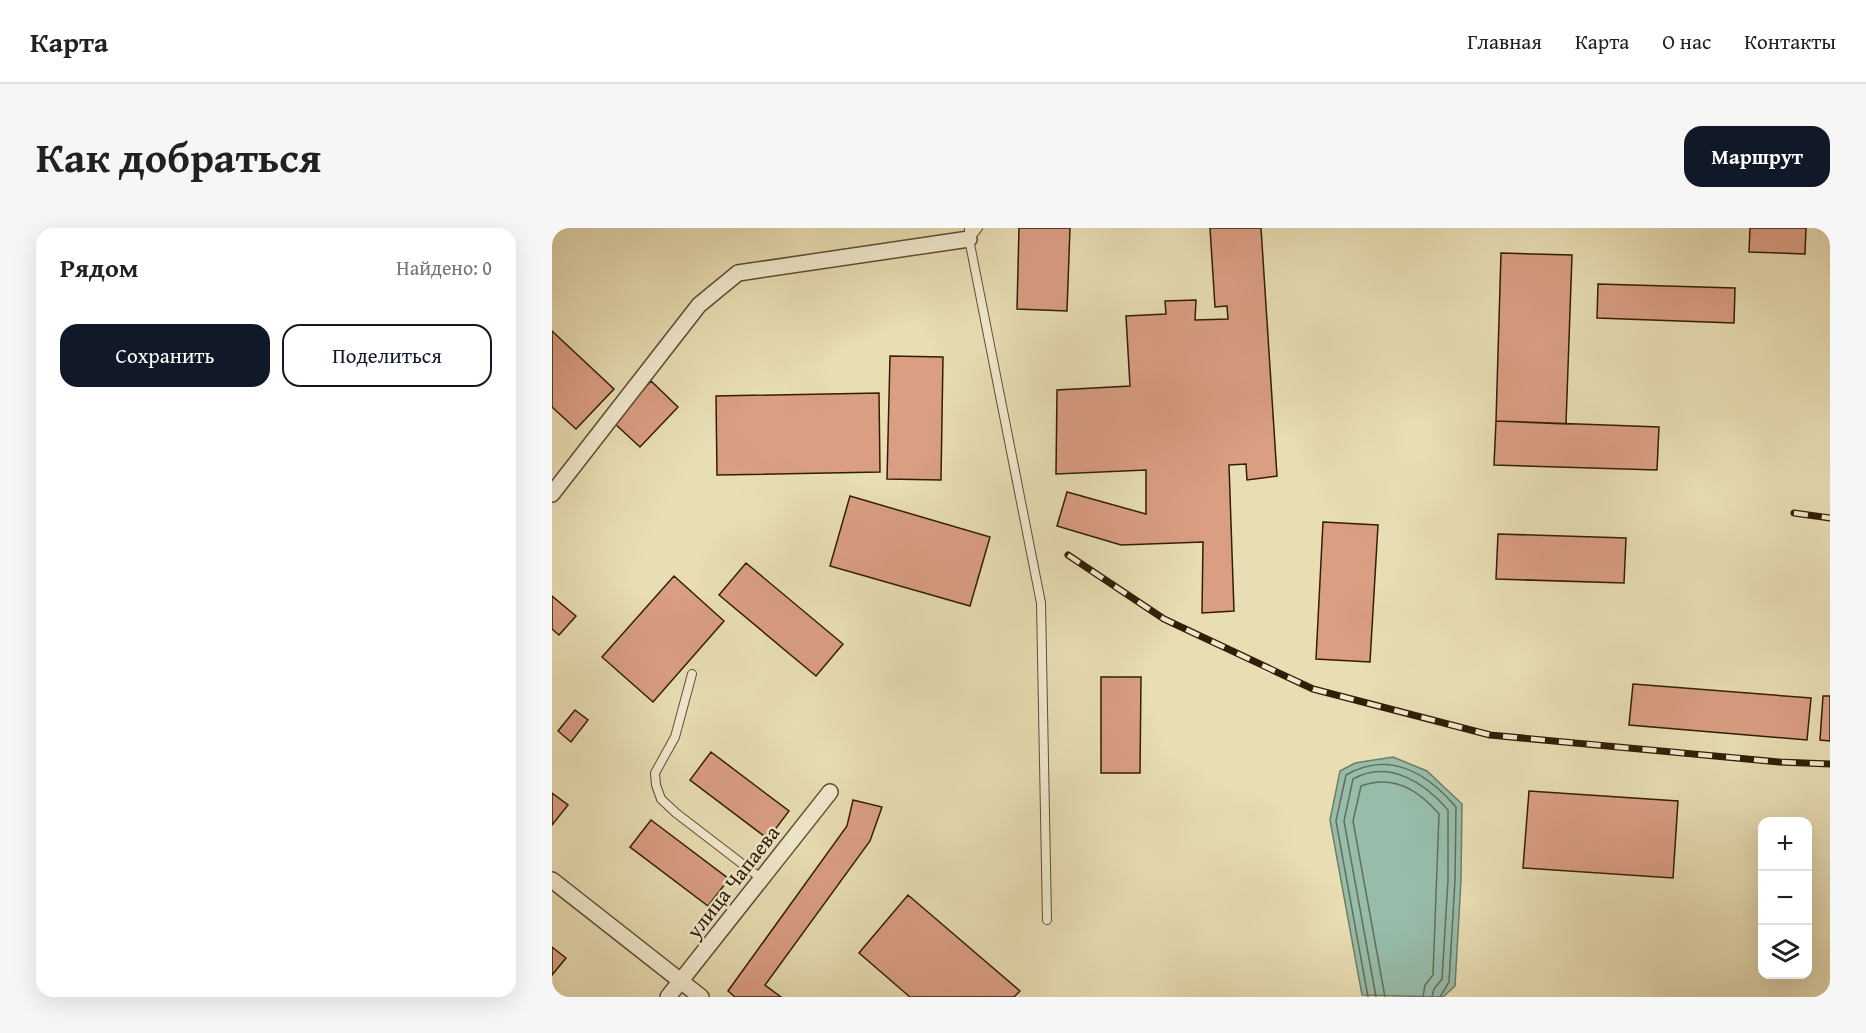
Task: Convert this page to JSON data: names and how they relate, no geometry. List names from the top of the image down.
{
  "streets": {
    "street": ["улица Чапаева"]
  },
  "page": {
    "header": "Карта",
    "nav": [
      "Главная",
      "Карта",
      "О нас",
      "Контакты"
    ],
    "title": "Как добраться",
    "buttons": [
      "Маршрут",
      ["Сохранить", "Поделиться"]
    ],
    "heading": ["Рядом", "Найдено: 0"],
    "map_buttons": ["+", "−"]
  }
}
